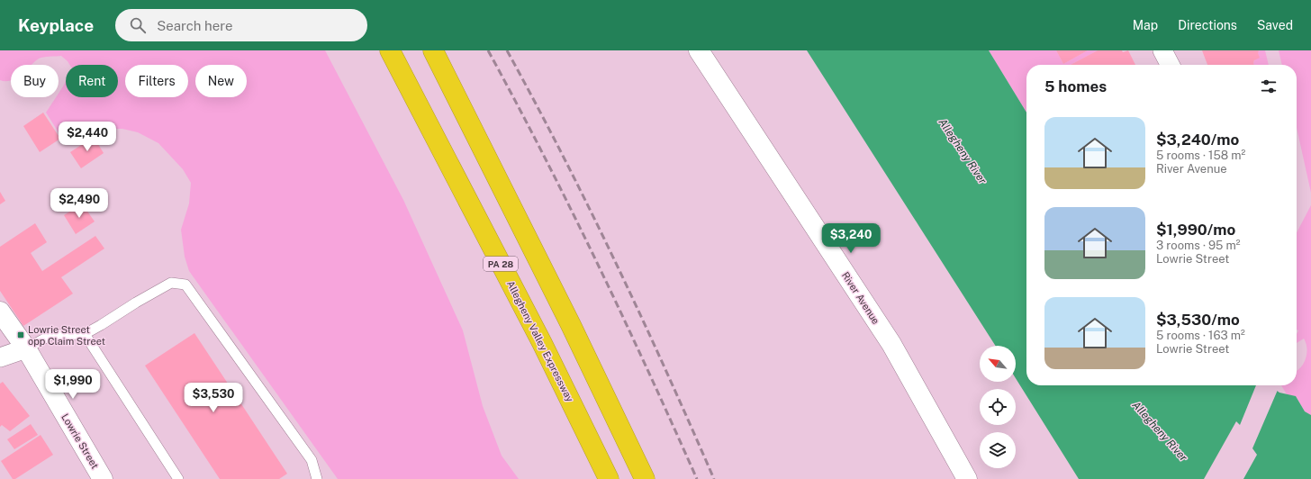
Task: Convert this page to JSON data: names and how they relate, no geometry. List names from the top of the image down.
{
  "streets": {
    "highway": ["PA 28", "Allegheny Valley Expressway"],
    "street": ["River Avenue", "Lowrie Street"]
  },
  "water": ["Allegheny River"],
  "places": {
    "transit": ["Lowrie Street opp Claim Street"]
  },
  "north": "top left",
  "page": {
    "header": "Keyplace",
    "search": "Search here",
    "nav": ["Map", "Directions", "Saved"],
    "chip": [
      "Buy",
      "Rent",
      "Filters",
      "New"
    ],
    "heading": "5 homes",
    "list": [
      {
        "name": "$3,240/mo",
        "note": "5 rooms · 158 m² · River Avenue"
      },
      {
        "name": "$1,990/mo",
        "note": "3 rooms · 95 m² · Lowrie Street"
      },
      {
        "name": "$3,530/mo",
        "note": "5 rooms · 163 m² · Lowrie Street"
      }
    ],
    "price": [
      "$2,440",
      "$2,490",
      "$3,240",
      "$1,990",
      "$3,530"
    ]
  }
}
